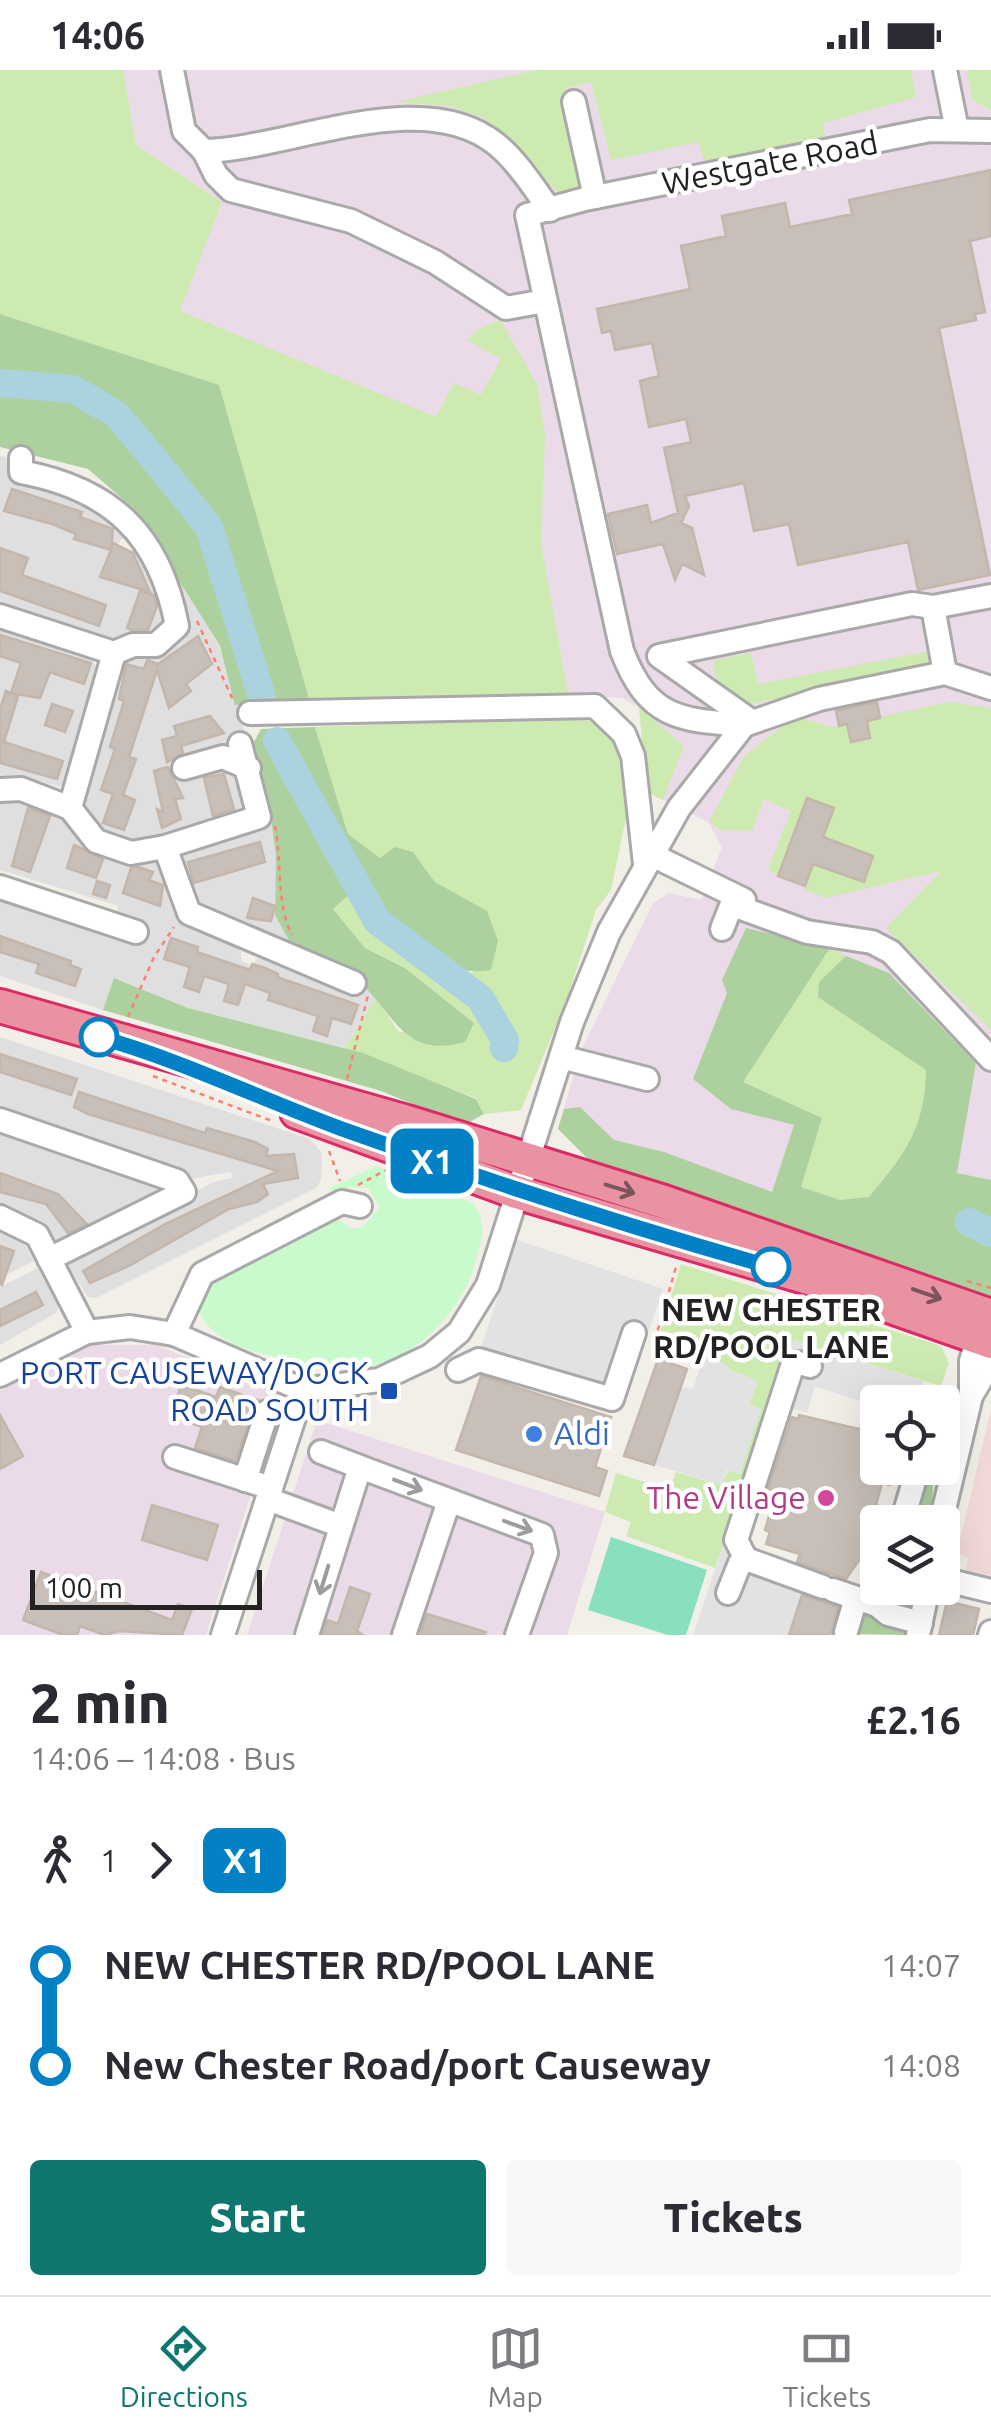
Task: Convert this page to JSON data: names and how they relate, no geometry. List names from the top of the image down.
{
  "streets": {
    "street": ["Westgate Road"]
  },
  "places": {
    "other": ["NEW CHESTER RD/POOL LANE", "Aldi", "The Village"],
    "transit": ["PORT CAUSEWAY/DOCK ROAD SOUTH"]
  },
  "lines": ["bus line X1"],
  "scale_bar": "100 m",
  "page": {
    "status": "14:06",
    "on_map": "X1",
    "scale": "100 m",
    "heading": ["2 min", "14:06 – 14:08 · Bus", "£2.16"],
    "legs": ["1", "X1"],
    "list": [
      {
        "name": "NEW CHESTER RD/POOL LANE",
        "value": "14:07"
      },
      {
        "name": "New Chester Road/port Causeway",
        "value": "14:08"
      }
    ],
    "buttons": ["Start", "Tickets"],
    "tabs": ["Directions", "Map", "Tickets"]
  }
}
